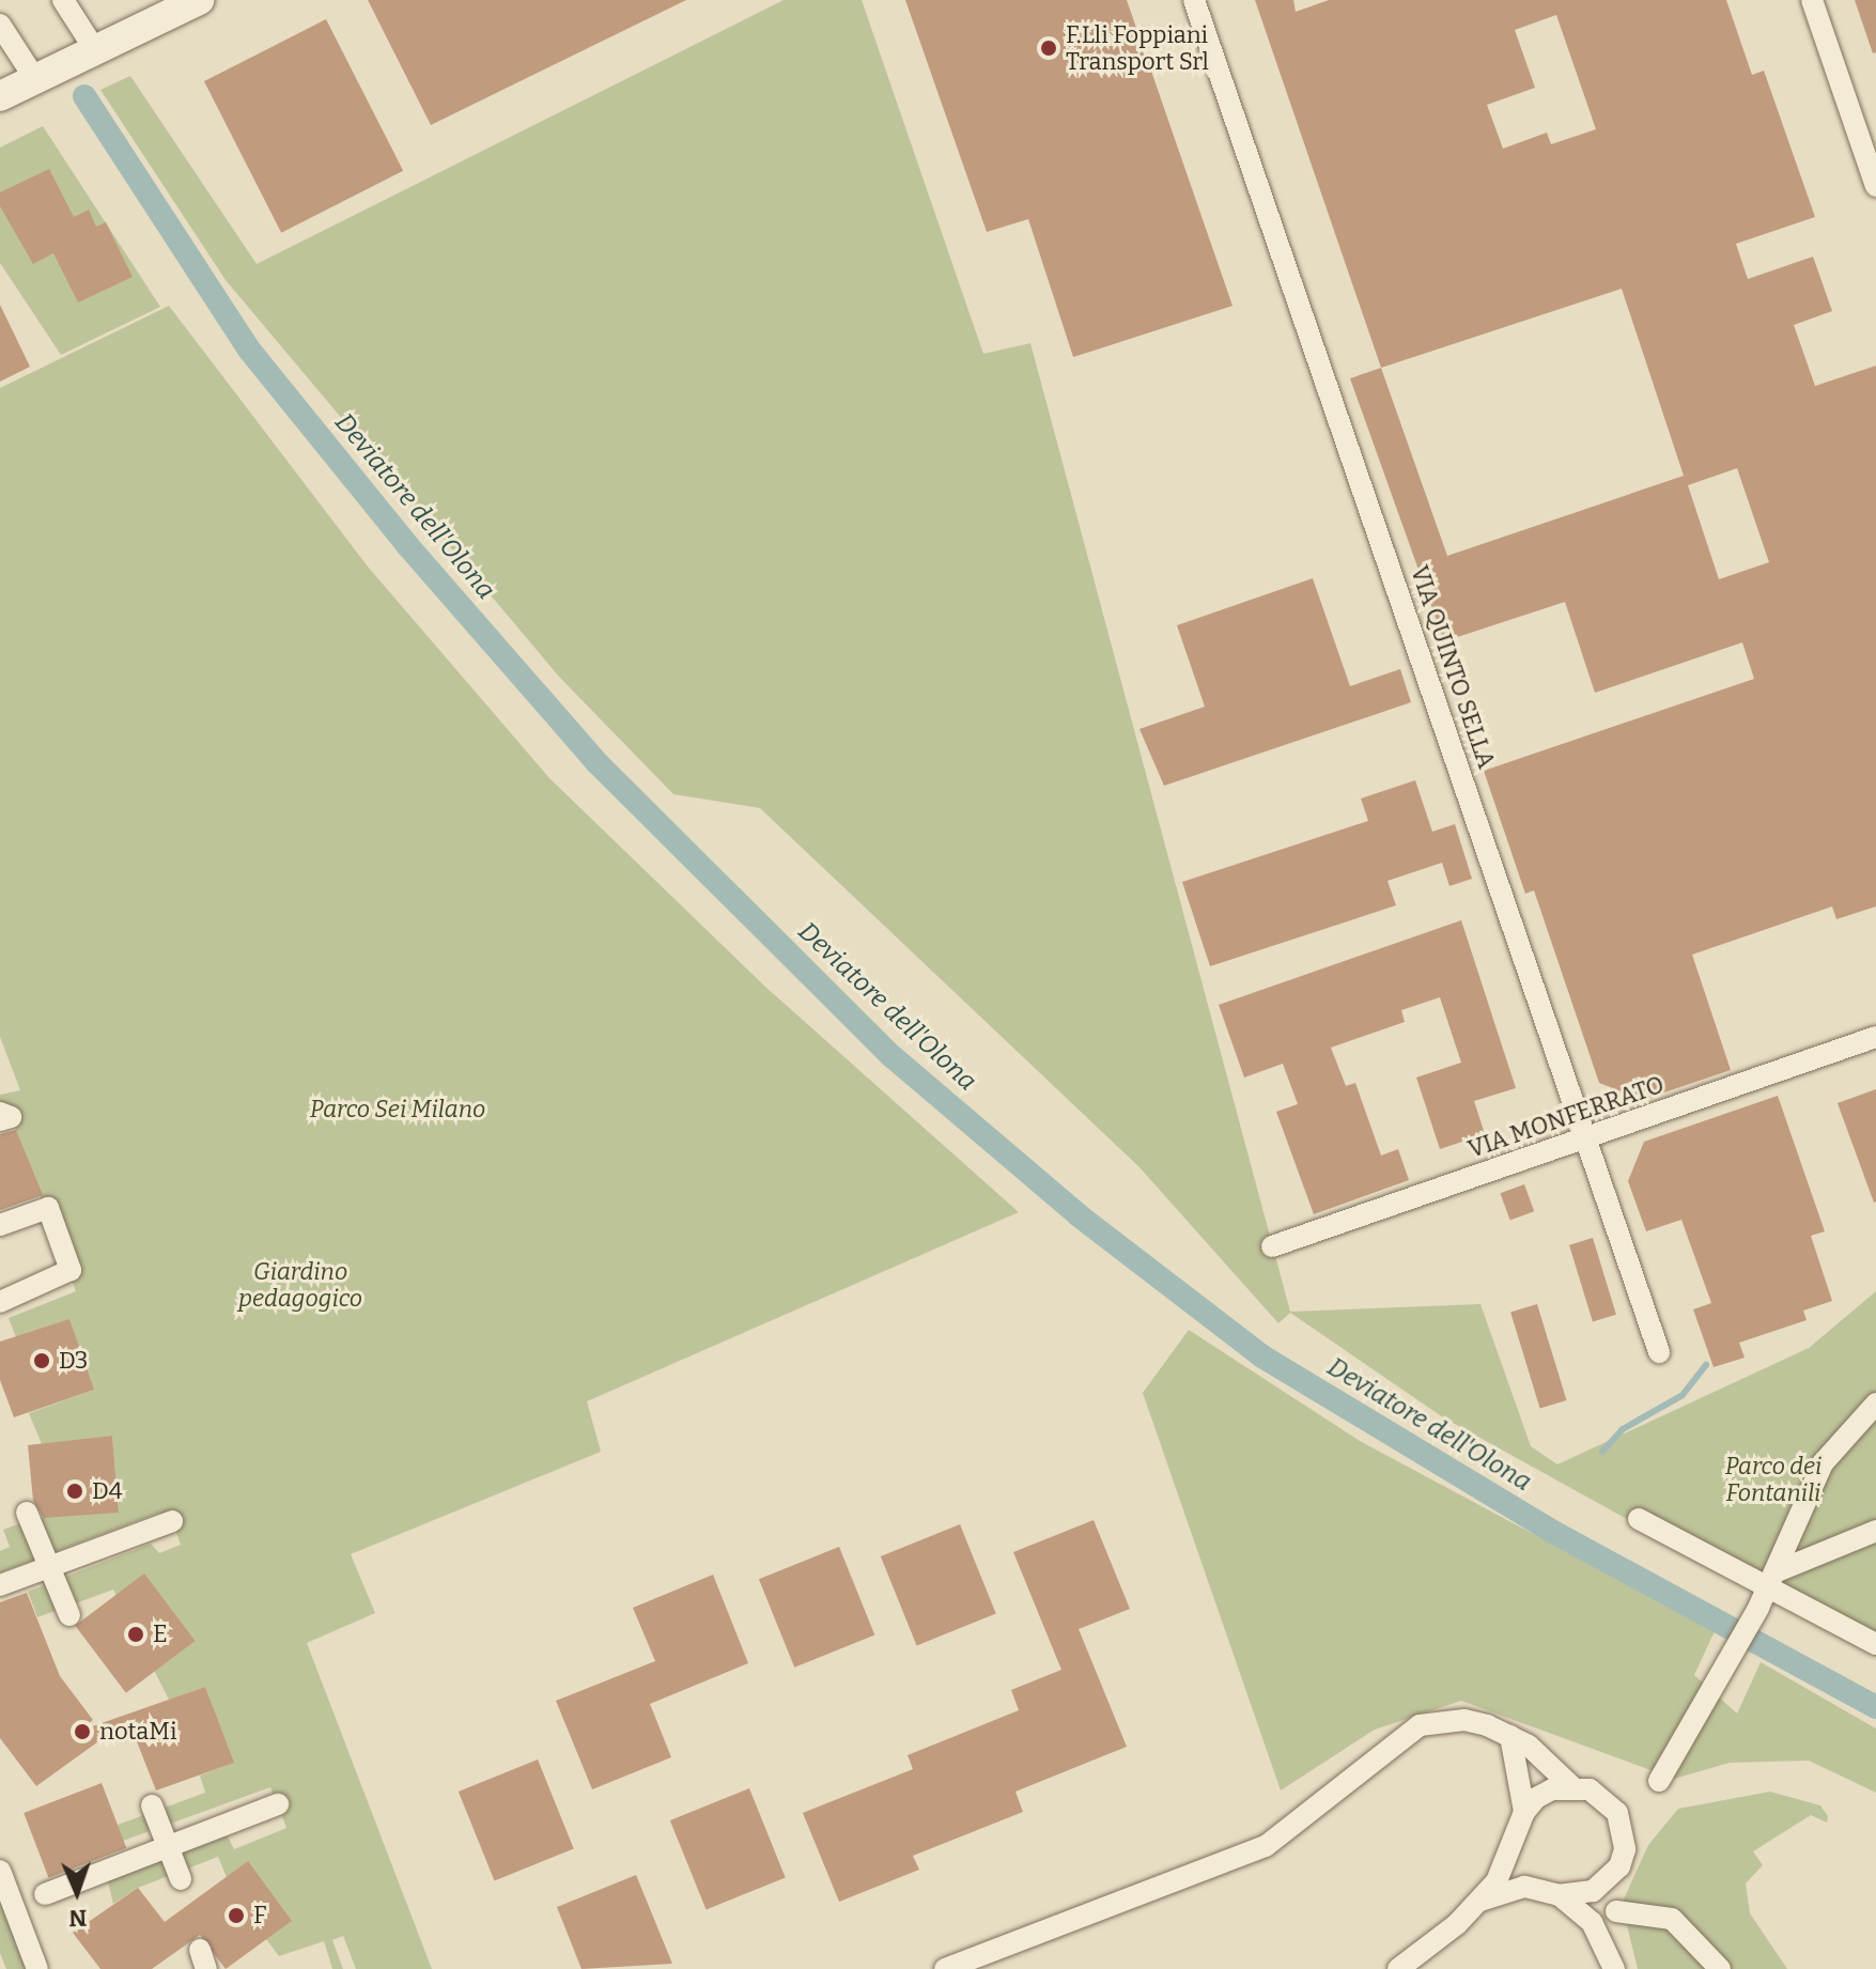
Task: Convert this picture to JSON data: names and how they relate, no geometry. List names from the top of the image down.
{
  "streets": {
    "street": ["VIA QUINTO SELLA", "VIA MONFERRATO"]
  },
  "crossings": [
    ["VIA QUINTO SELLA", "VIA MONFERRATO"]
  ],
  "water": ["Deviatore dell'Olona"],
  "parks": ["Parco Sei Milano", "Giardino pedagogico", "Parco dei Fontanili"],
  "places": [
    "F.Lli Foppiani Transport Srl",
    "D3",
    "D4",
    "E",
    "notaMi",
    "F"
  ],
  "north": "bottom"
}
